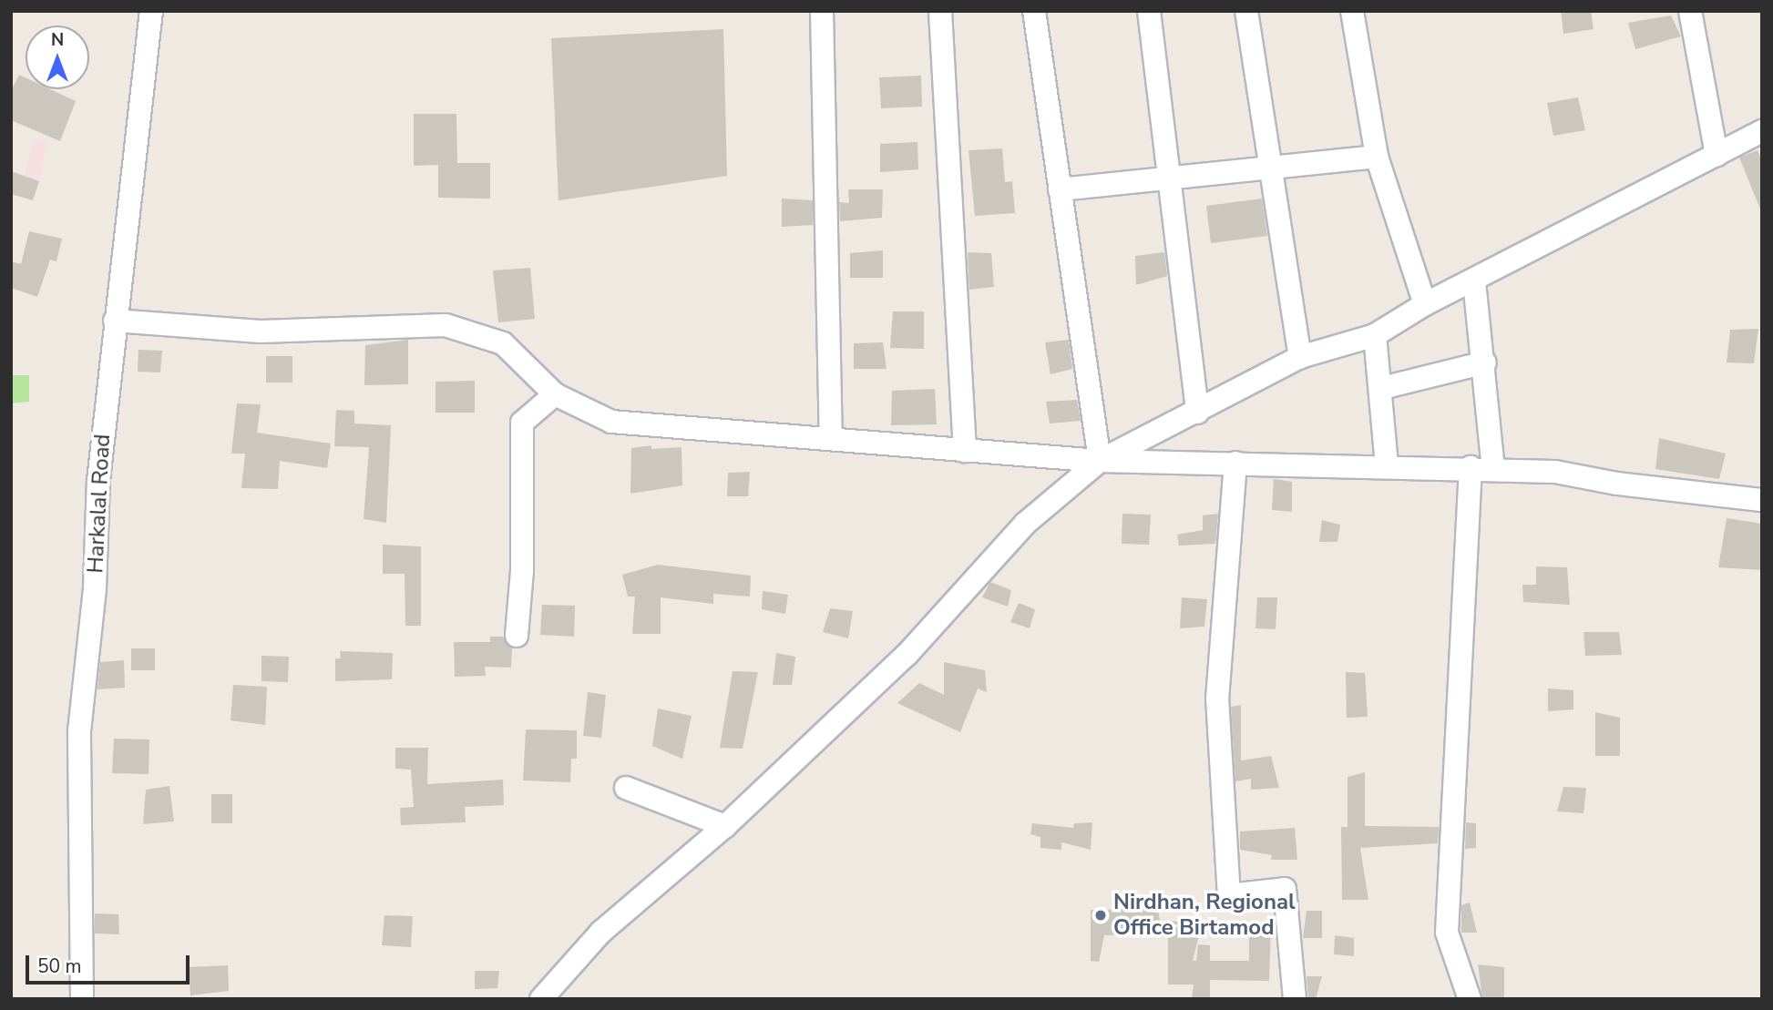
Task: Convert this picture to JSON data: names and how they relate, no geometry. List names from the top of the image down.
{
  "streets": {
    "street": ["Harkalal Road"]
  },
  "places": ["Nirdhan, Regional Office Birtamod"],
  "scale_bar": "50 m",
  "north": "top"
}
